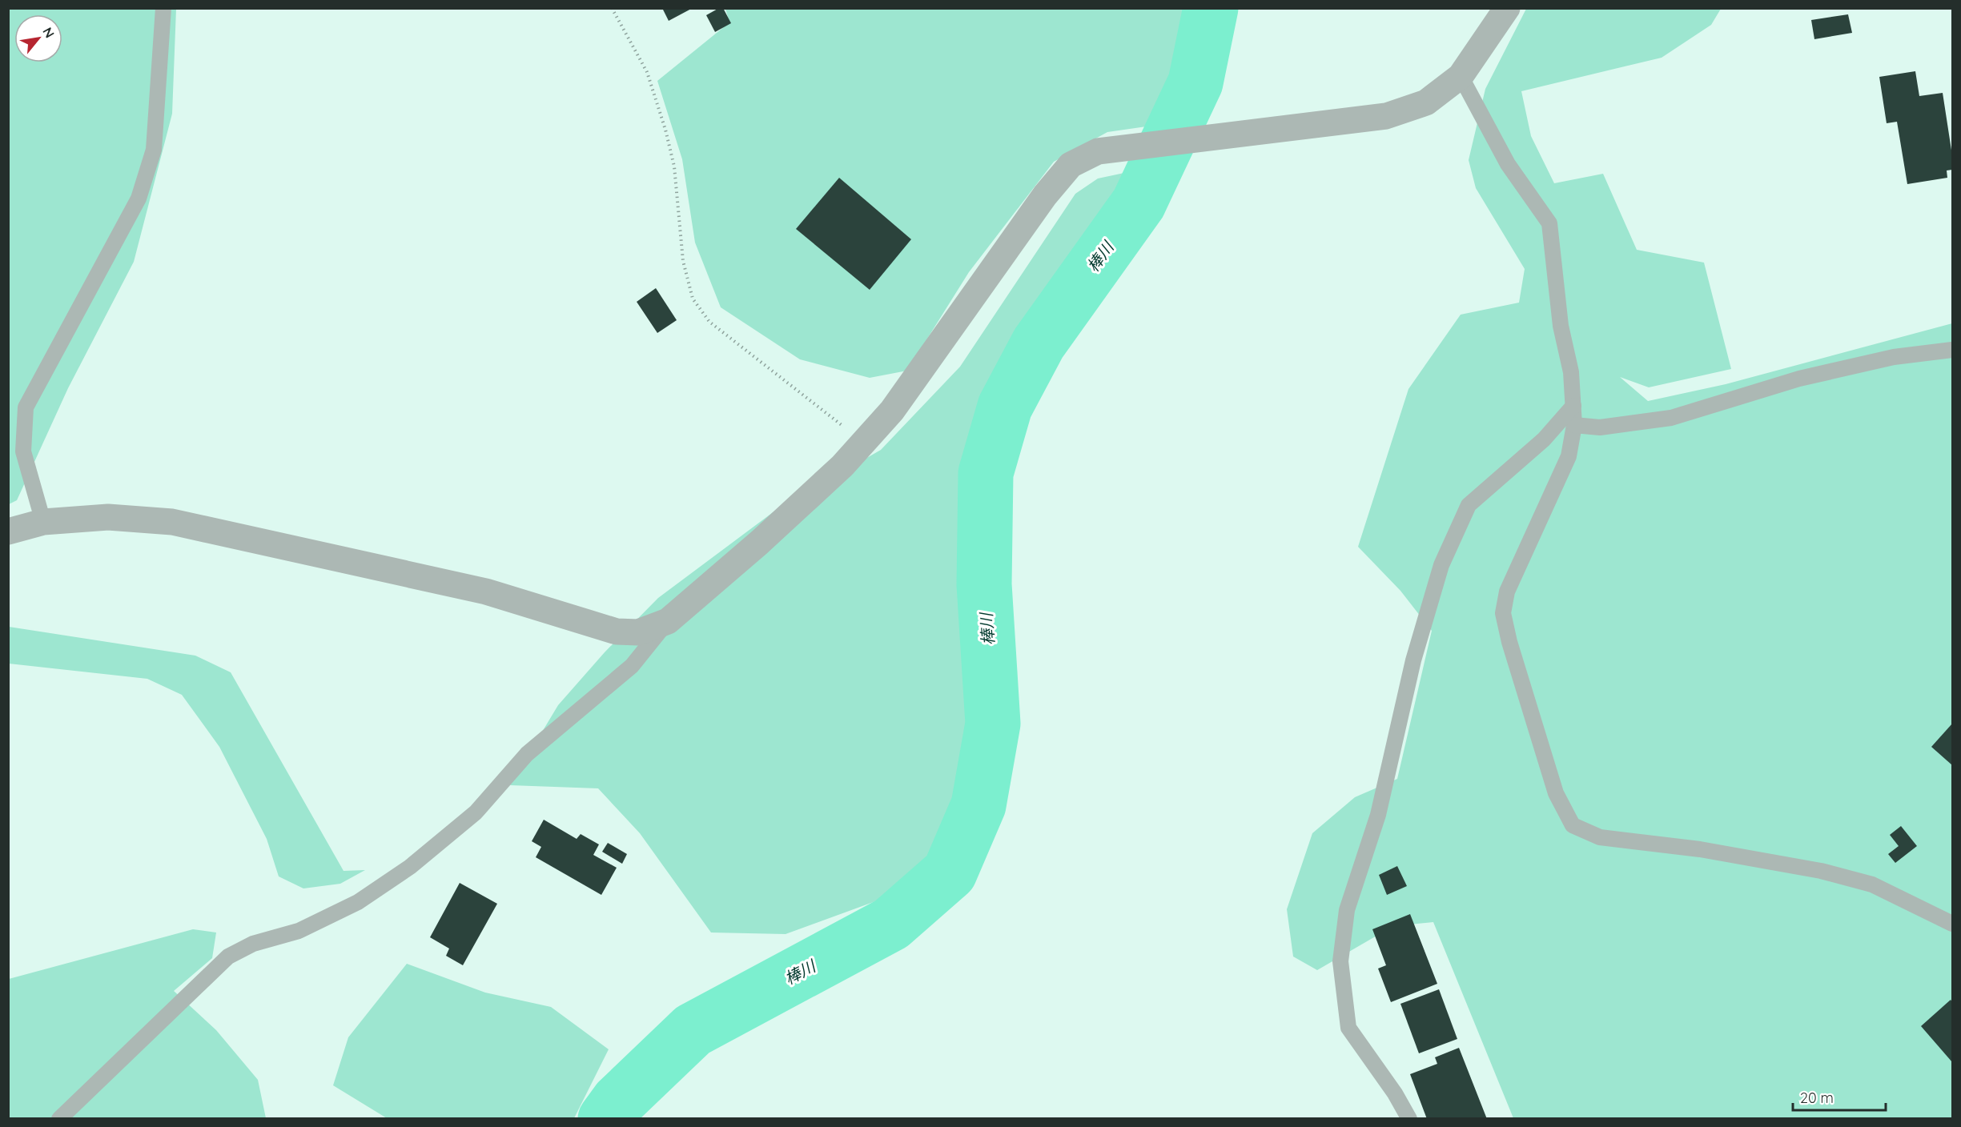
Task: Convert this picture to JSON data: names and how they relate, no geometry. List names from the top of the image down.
{
  "water": ["棒川"],
  "scale_bar": "20 m",
  "north": "top right"
}
